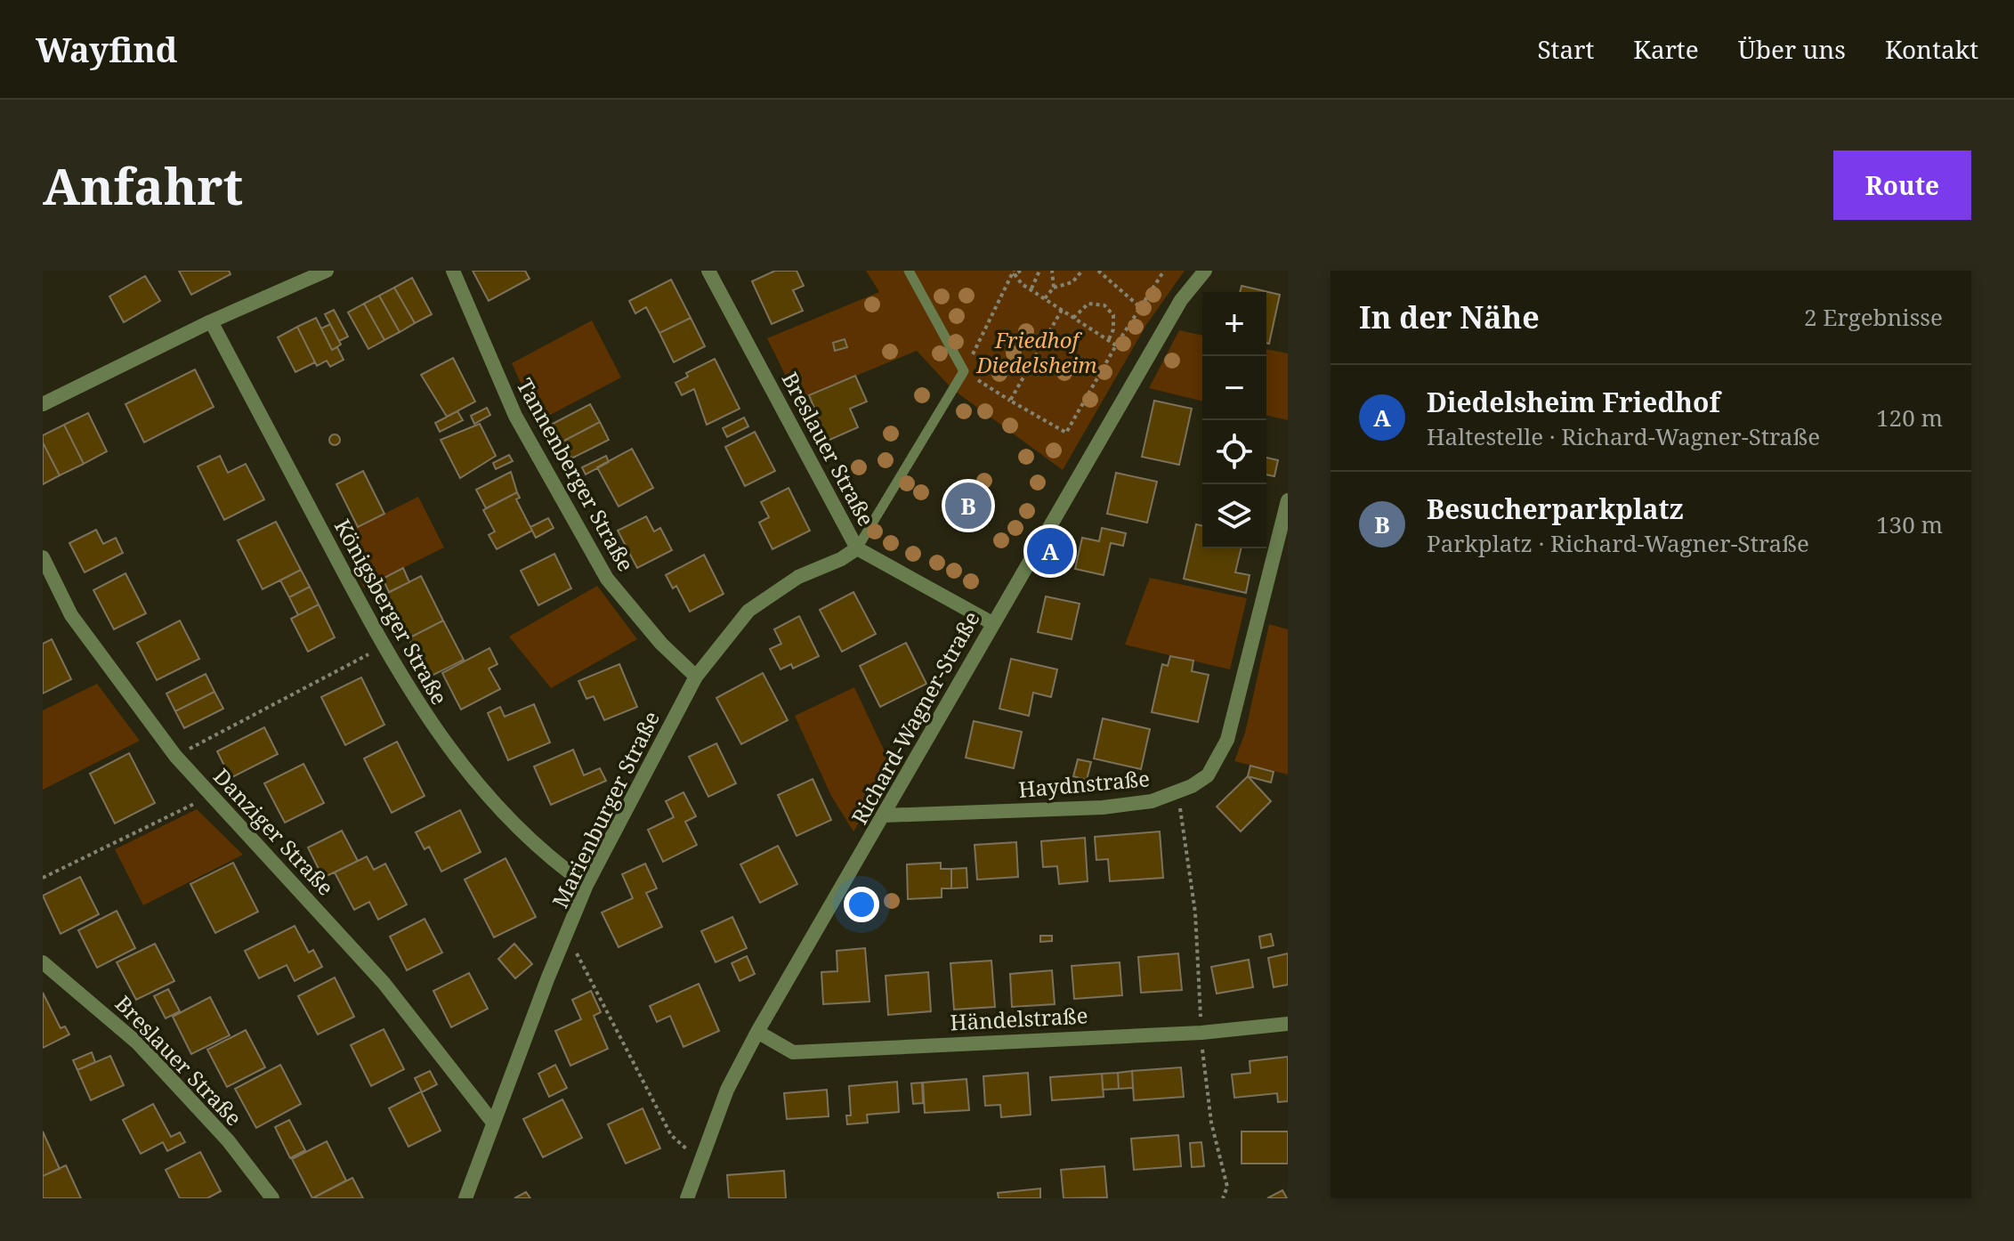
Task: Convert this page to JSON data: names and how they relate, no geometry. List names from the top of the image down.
{
  "streets": {
    "street": [
      "Breslauer Straße",
      "Tannenberger Straße",
      "Königsberger Straße",
      "Richard-Wagner-Straße",
      "Haydnstraße",
      "Marienburger Straße",
      "Danziger Straße",
      "Händelstraße"
    ]
  },
  "crossings": [
    ["Breslauer Straße", "Richard-Wagner-Straße"],
    ["Breslauer Straße", "Marienburger Straße"],
    ["Tannenberger Straße", "Marienburger Straße"],
    ["Königsberger Straße", "Marienburger Straße"],
    ["Richard-Wagner-Straße", "Haydnstraße"],
    ["Richard-Wagner-Straße", "Händelstraße"],
    ["Marienburger Straße", "Danziger Straße"]
  ],
  "parks": ["Friedhof Diedelsheim"],
  "page": {
    "header": "Wayfind",
    "nav": [
      "Start",
      "Karte",
      "Über uns",
      "Kontakt"
    ],
    "buttons": "Route",
    "title": "Anfahrt",
    "heading": ["In der Nähe", "2 Ergebnisse"],
    "map_buttons": ["+", "−"],
    "list": [
      {
        "mark": "A",
        "name": "Diedelsheim Friedhof",
        "note": "Haltestelle · Richard-Wagner-Straße",
        "value": "120 m"
      },
      {
        "mark": "B",
        "name": "Besucherparkplatz",
        "note": "Parkplatz · Richard-Wagner-Straße",
        "value": "130 m"
      }
    ],
    "pins": ["B", "A"]
  }
}
